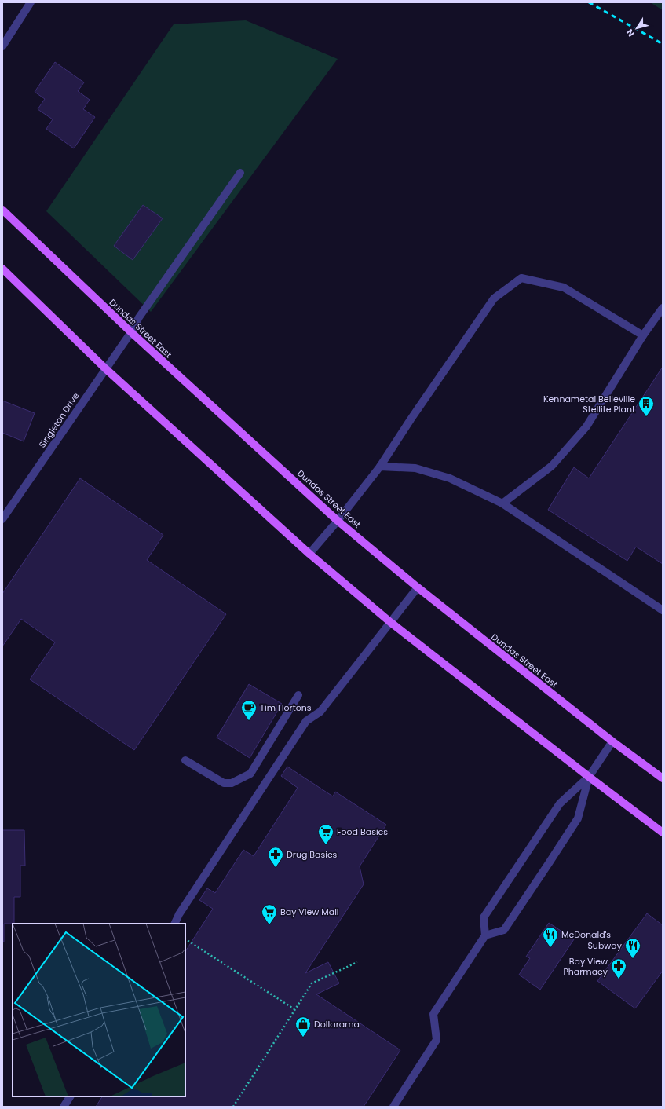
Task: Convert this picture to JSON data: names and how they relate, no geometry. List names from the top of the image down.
{
  "streets": {
    "main road": ["Dundas Street East"],
    "street": ["Singleton Drive"]
  },
  "crossings": [
    ["Dundas Street East", "Singleton Drive"]
  ],
  "places": {
    "building": ["Kennametal Belleville Stellite Plant"],
    "cafe": ["Tim Hortons"],
    "supermarket": ["Food Basics", "Bay View Mall"],
    "pharmacy": ["Drug Basics", "Bay View Pharmacy"],
    "restaurant": ["McDonald's", "Subway"],
    "shop": ["Dollarama"]
  },
  "north": "bottom left"
}
